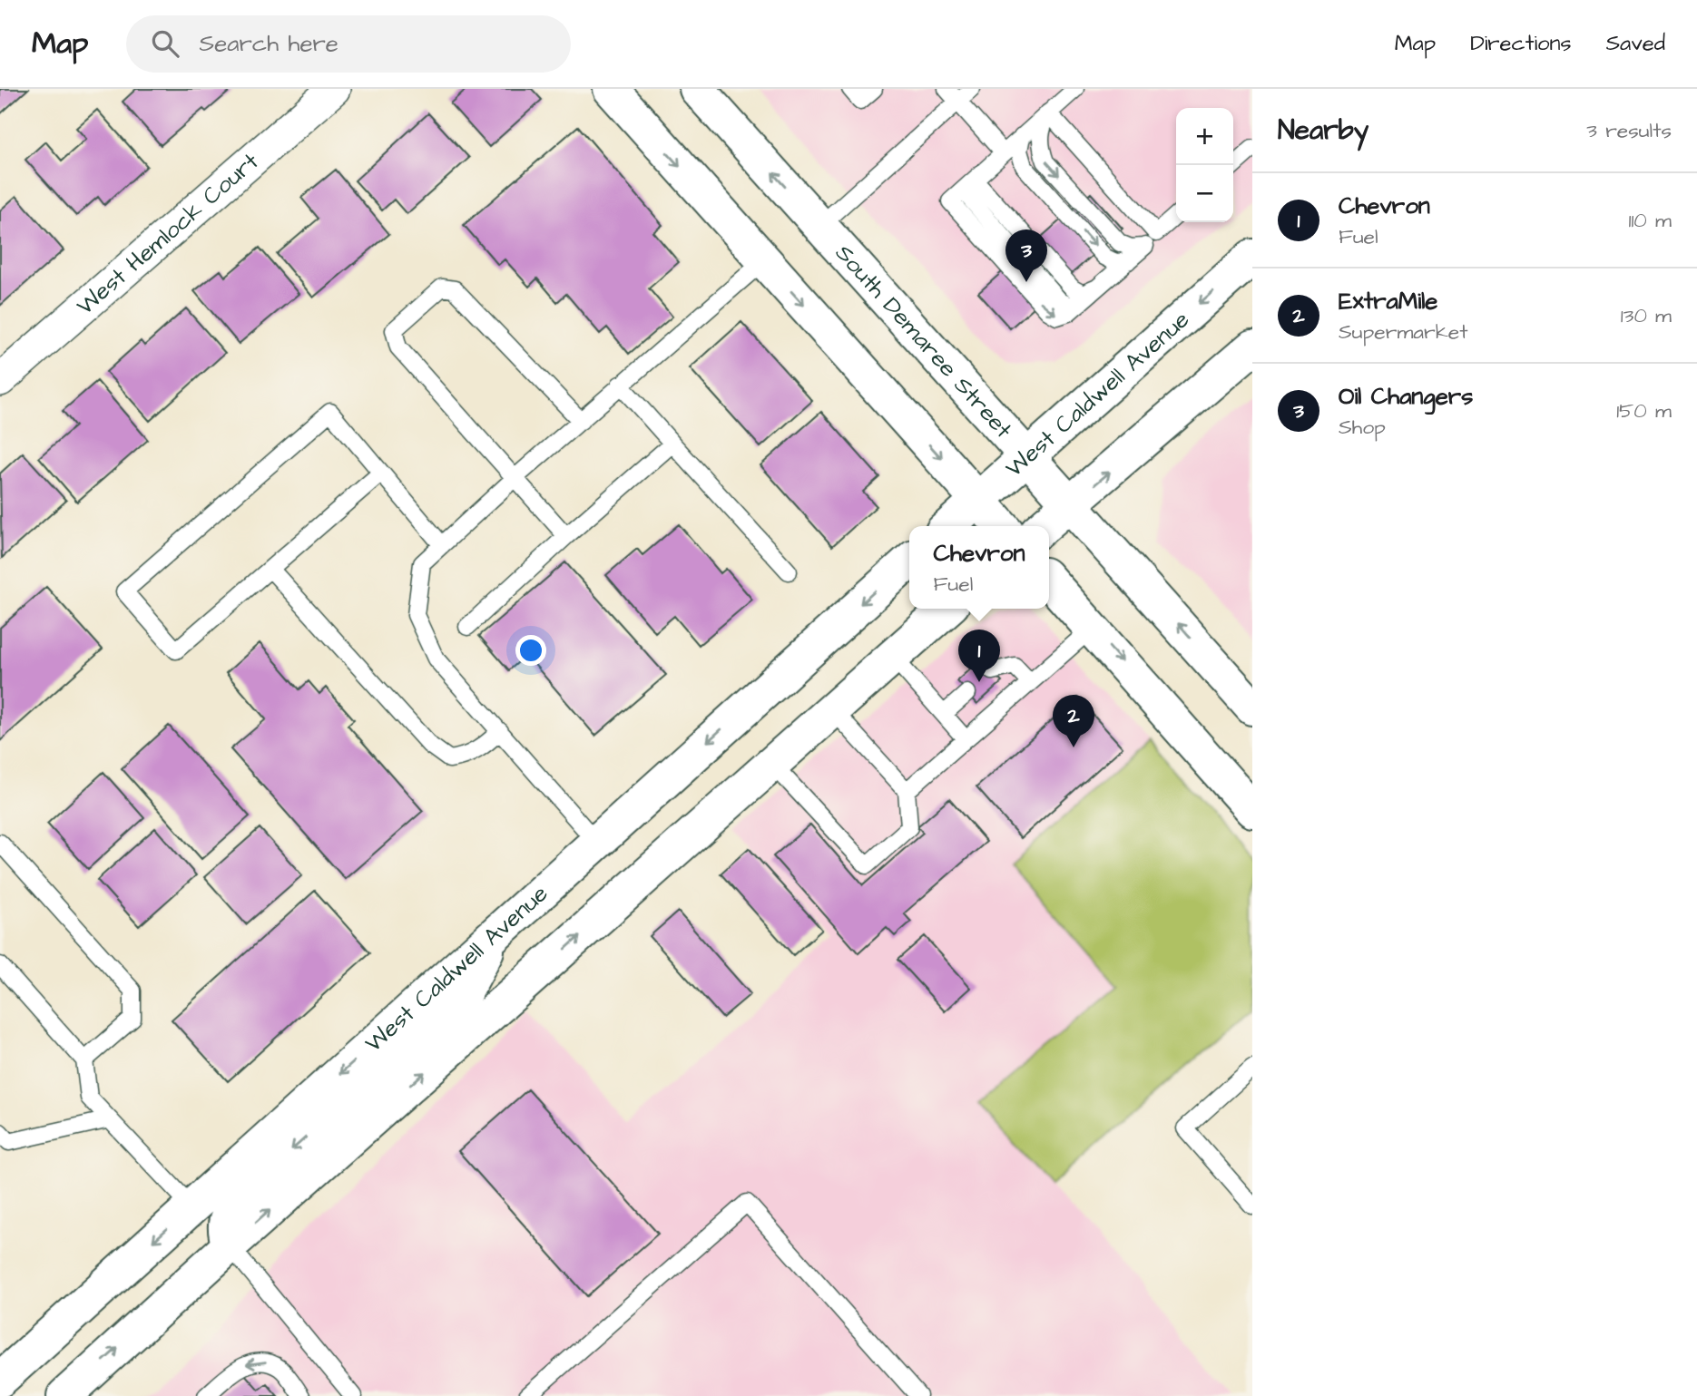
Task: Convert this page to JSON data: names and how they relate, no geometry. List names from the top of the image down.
{
  "streets": {
    "main road": ["South Demaree Street", "West Caldwell Avenue"],
    "street": ["West Hemlock Court"]
  },
  "crossings": [
    ["South Demaree Street", "West Caldwell Avenue"]
  ],
  "page": {
    "header": "Map",
    "search": "Search here",
    "nav": ["Map", "Directions", "Saved"],
    "heading": ["Nearby", "3 results"],
    "map_buttons": ["+", "−"],
    "list": [
      {
        "mark": "1",
        "name": "Chevron",
        "note": "Fuel",
        "value": "110 m"
      },
      {
        "mark": "2",
        "name": "ExtraMile",
        "note": "Supermarket",
        "value": "130 m"
      },
      {
        "mark": "3",
        "name": "Oil Changers",
        "note": "Shop",
        "value": "150 m"
      }
    ],
    "pins": ["3", "1", "2"],
    "popup": ["Chevron", "Fuel"]
  }
}
